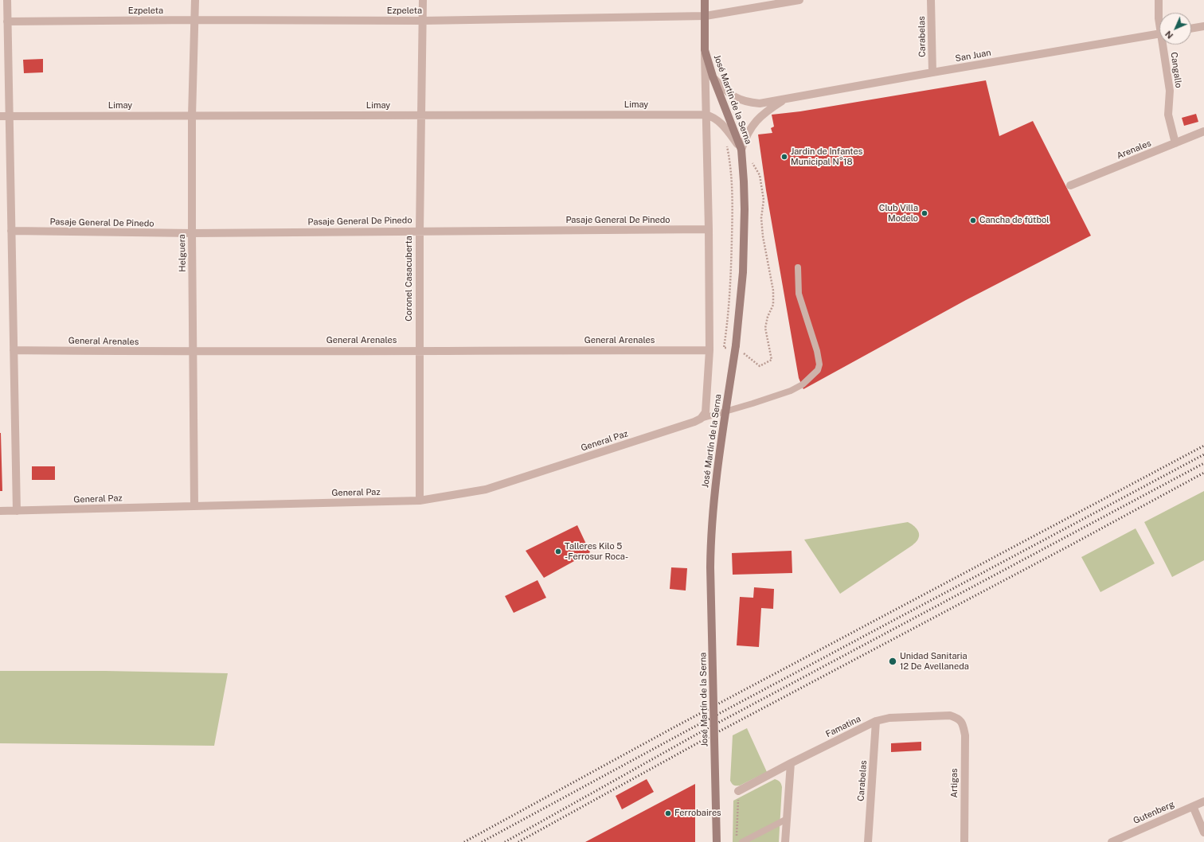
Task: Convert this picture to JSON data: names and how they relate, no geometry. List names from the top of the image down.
{
  "streets": {
    "street": [
      "Ezpeleta",
      "Carabelas",
      "San Juan",
      "Cangallo",
      "José Martín de la Serna",
      "Limay",
      "Arenales",
      "Pasaje General De Pinedo",
      "Helguera",
      "Coronel Casacuberta",
      "General Arenales",
      "General Paz",
      "Famatina",
      "Artigas",
      "Gutenberg"
    ]
  },
  "crossings": [
    ["Ezpeleta", "José Martín de la Serna"],
    ["Ezpeleta", "Helguera"],
    ["Ezpeleta", "Coronel Casacuberta"],
    ["Carabelas", "San Juan"],
    ["Carabelas", "Famatina"],
    ["San Juan", "José Martín de la Serna"],
    ["San Juan", "Limay"],
    ["Cangallo", "Arenales"],
    ["José Martín de la Serna", "Limay"],
    ["José Martín de la Serna", "Pasaje General De Pinedo"],
    ["José Martín de la Serna", "General Arenales"],
    ["José Martín de la Serna", "General Paz"],
    ["Limay", "Helguera"],
    ["Limay", "Coronel Casacuberta"],
    ["Pasaje General De Pinedo", "Helguera"],
    ["Pasaje General De Pinedo", "Coronel Casacuberta"],
    ["Helguera", "General Arenales"],
    ["Helguera", "General Paz"],
    ["Coronel Casacuberta", "General Arenales"],
    ["Coronel Casacuberta", "General Paz"],
    ["Famatina", "Artigas"]
  ],
  "places": [
    "Jardin de Infantes Municipal N°18",
    "Club Villa Modelo",
    "Cancha de fútbol",
    "Talleres Kilo 5 -Ferrosur Roca-",
    "Unidad Sanitaria 12 De Avellaneda",
    "Ferrobaires"
  ],
  "north": "bottom left"
}
